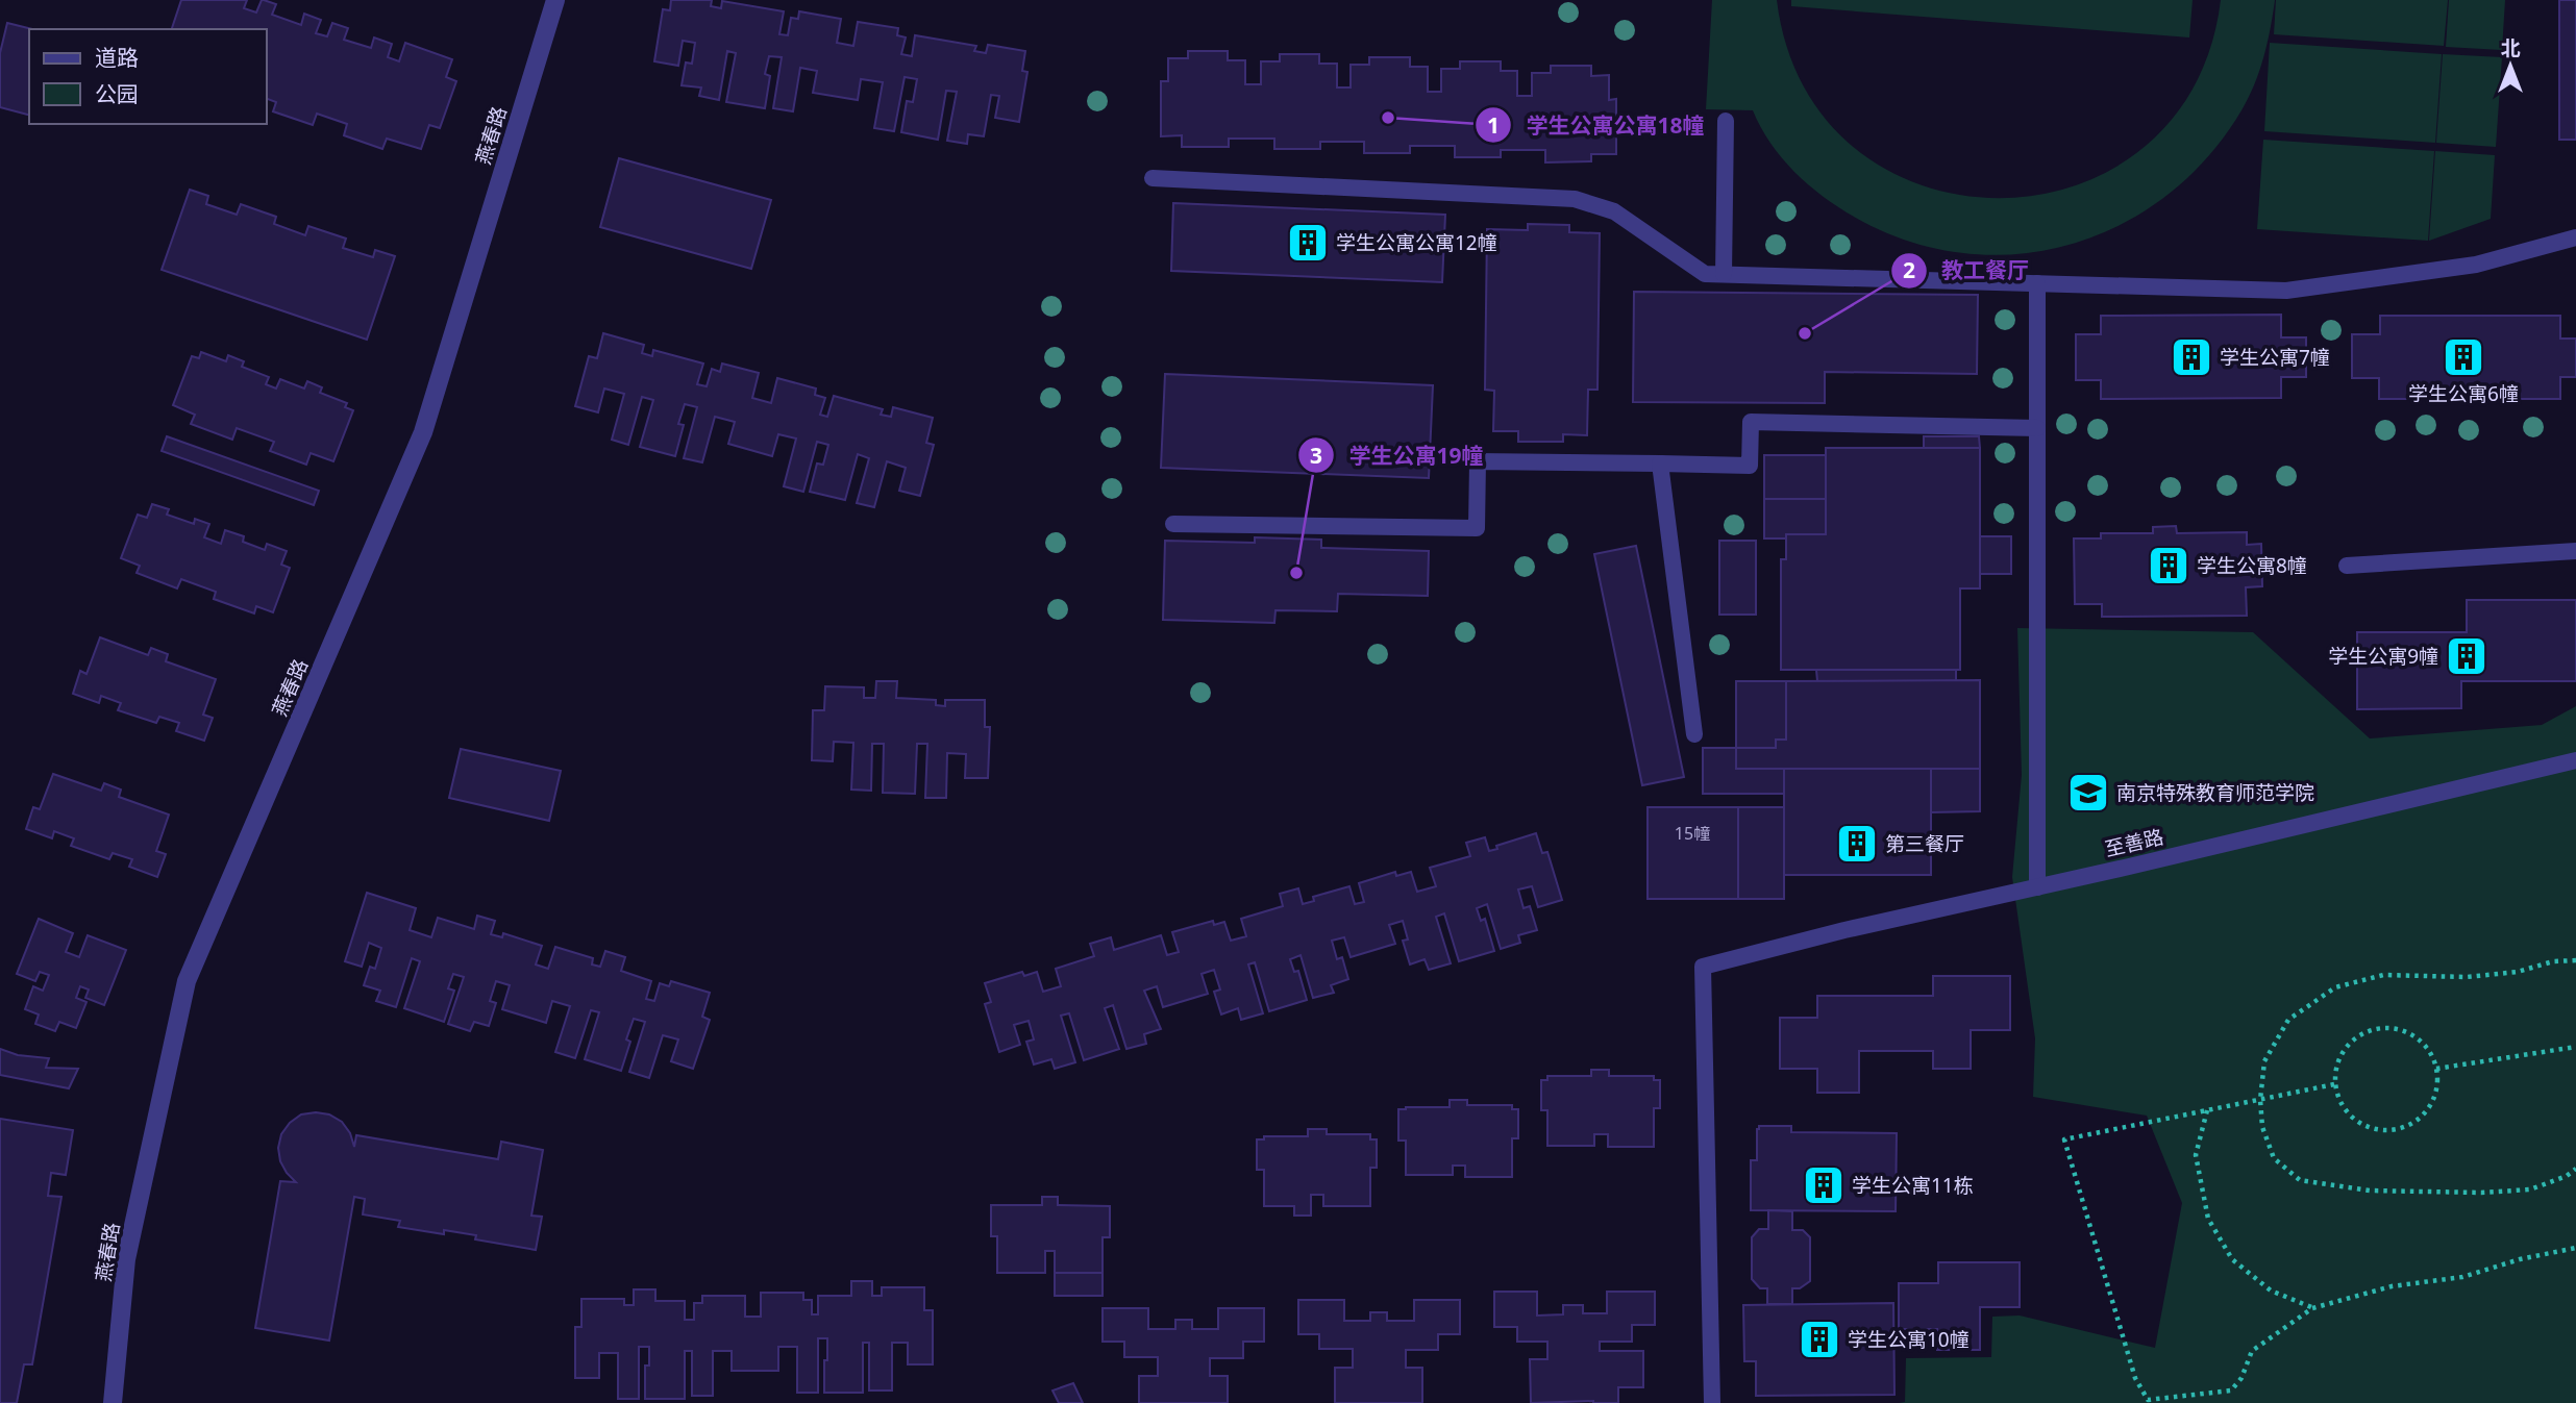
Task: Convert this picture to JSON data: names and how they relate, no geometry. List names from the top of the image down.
{
  "streets": {
    "street": ["燕春路"],
    "lane": ["至善路"]
  },
  "places": {
    "other": ["学生公寓公寓18幢", "教工餐厅", "学生公寓19幢"],
    "building": [
      "学生公寓公寓12幢",
      "学生公寓7幢",
      "学生公寓6幢",
      "学生公寓8幢",
      "学生公寓9幢",
      "第三餐厅",
      "学生公寓11栋",
      "学生公寓10幢"
    ],
    "school or university": ["南京特殊教育师范学院"]
  },
  "house_numbers": ["15幢"],
  "legend": ["道路", "公园"],
  "north": "top"
}
